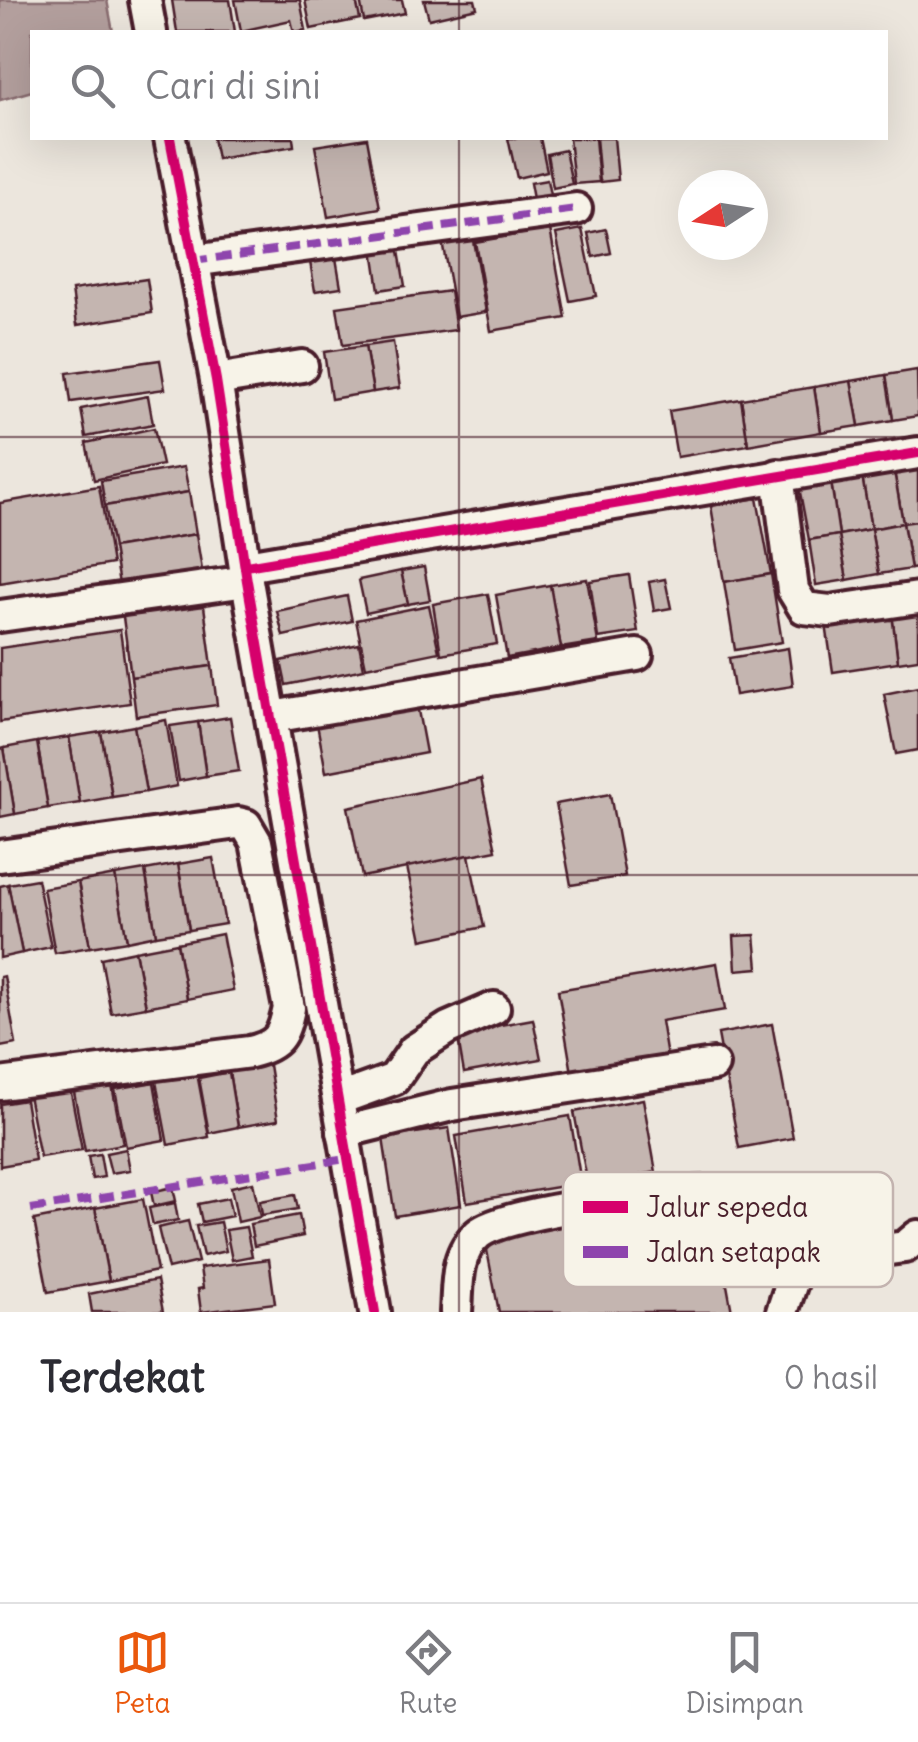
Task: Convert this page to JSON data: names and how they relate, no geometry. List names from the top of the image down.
{
  "legend": ["Jalur sepeda", "Jalan setapak"],
  "north": "left",
  "page": {
    "search": "Cari di sini",
    "heading": ["Terdekat", "0 hasil"],
    "nav": ["Peta", "Rute", "Disimpan"]
  }
}
